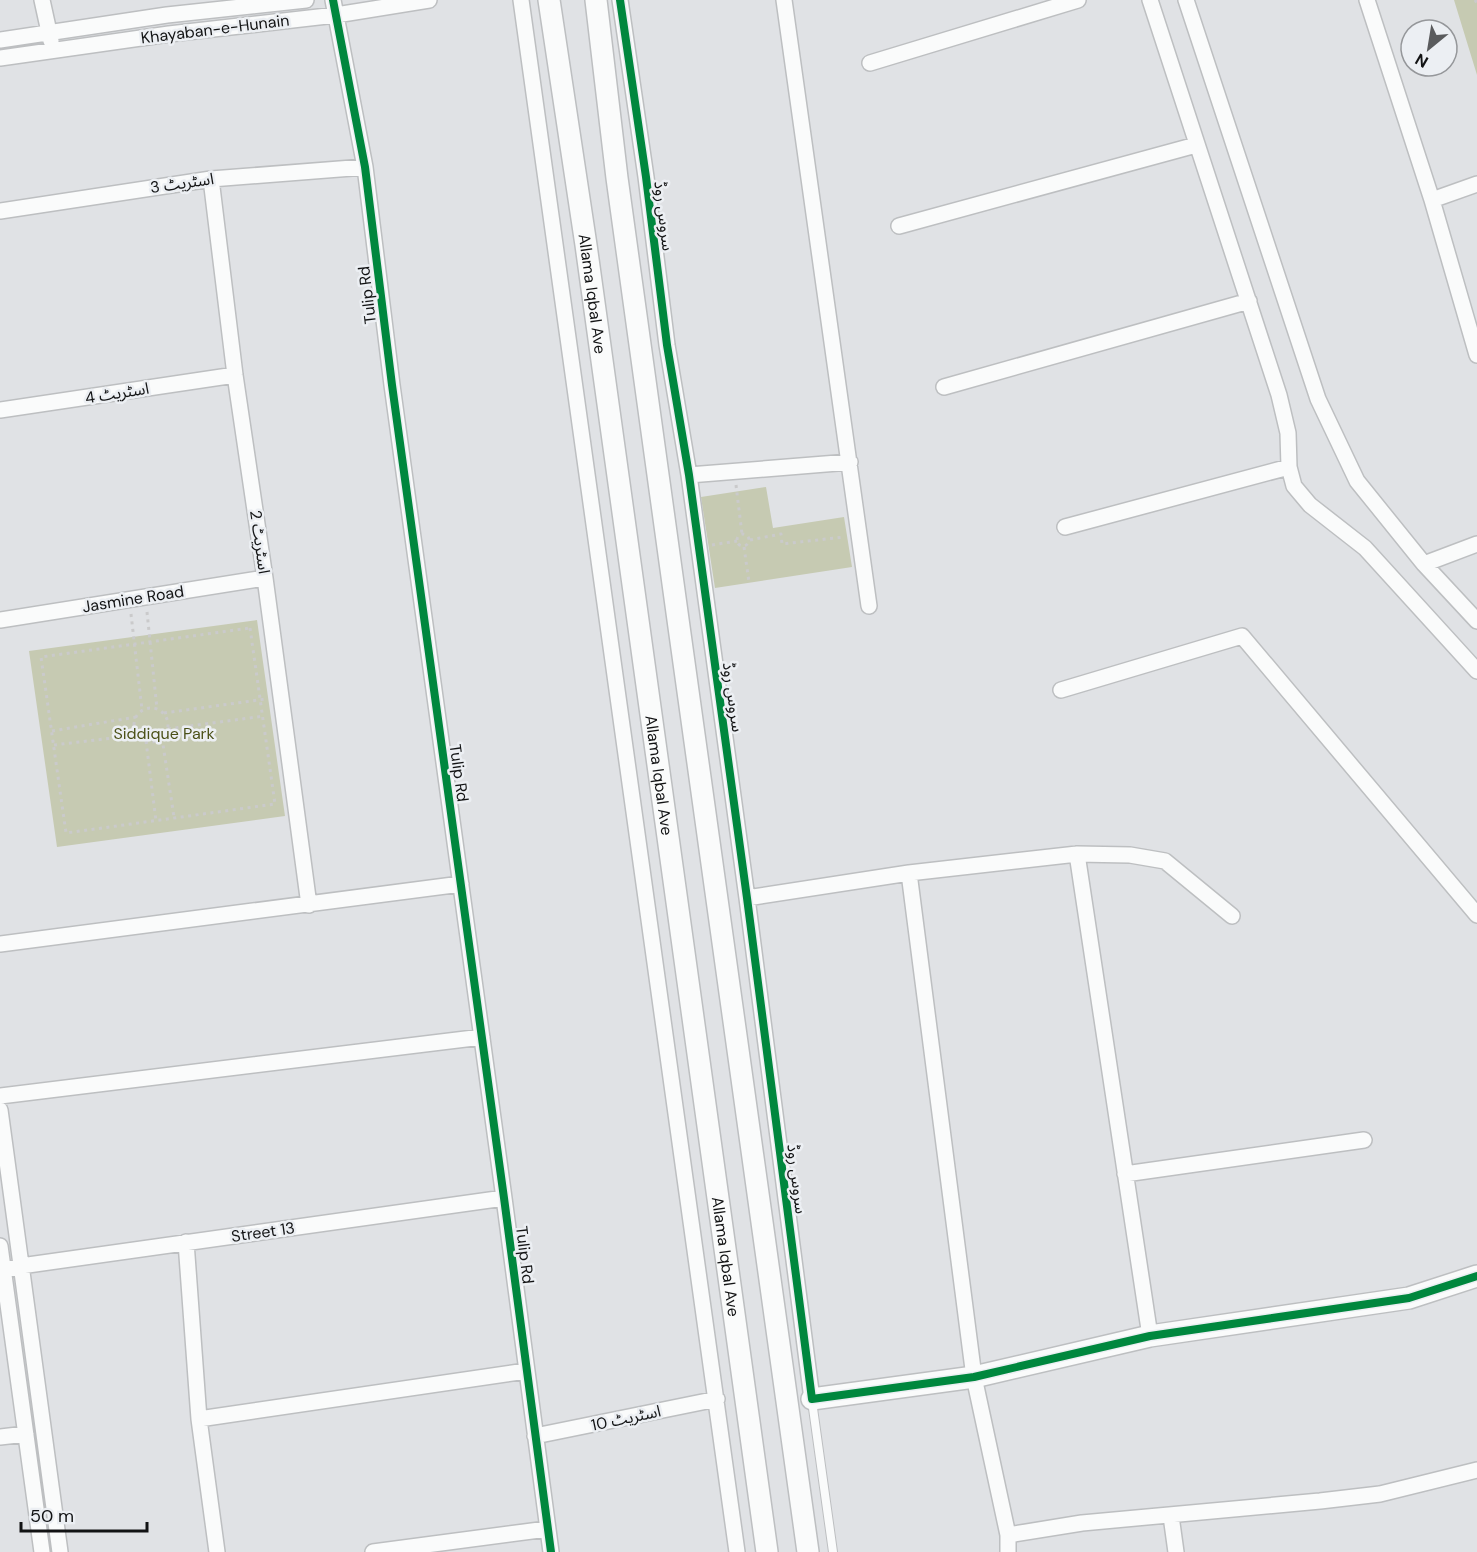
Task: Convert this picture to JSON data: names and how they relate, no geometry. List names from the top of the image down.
{
  "streets": {
    "main road": ["Allama Iqbal Ave"],
    "street": [
      "Khayaban-e-Hunain",
      "اسٹریٹ 3",
      "سروس روڈ",
      "Tulip Rd",
      "اسٹریٹ 4",
      "اسٹریٹ 2",
      "Jasmine Road",
      "Street 13",
      "اسٹریٹ 10"
    ]
  },
  "crossings": [
    ["Khayaban-e-Hunain", "Tulip Rd"],
    ["اسٹریٹ 3", "Tulip Rd"],
    ["اسٹریٹ 3", "اسٹریٹ 2"],
    ["Tulip Rd", "Street 13"],
    ["Tulip Rd", "اسٹریٹ 10"],
    ["اسٹریٹ 4", "اسٹریٹ 2"],
    ["اسٹریٹ 2", "Jasmine Road"]
  ],
  "parks": ["Siddique Park"],
  "scale_bar": "50 m",
  "north": "bottom left"
}
